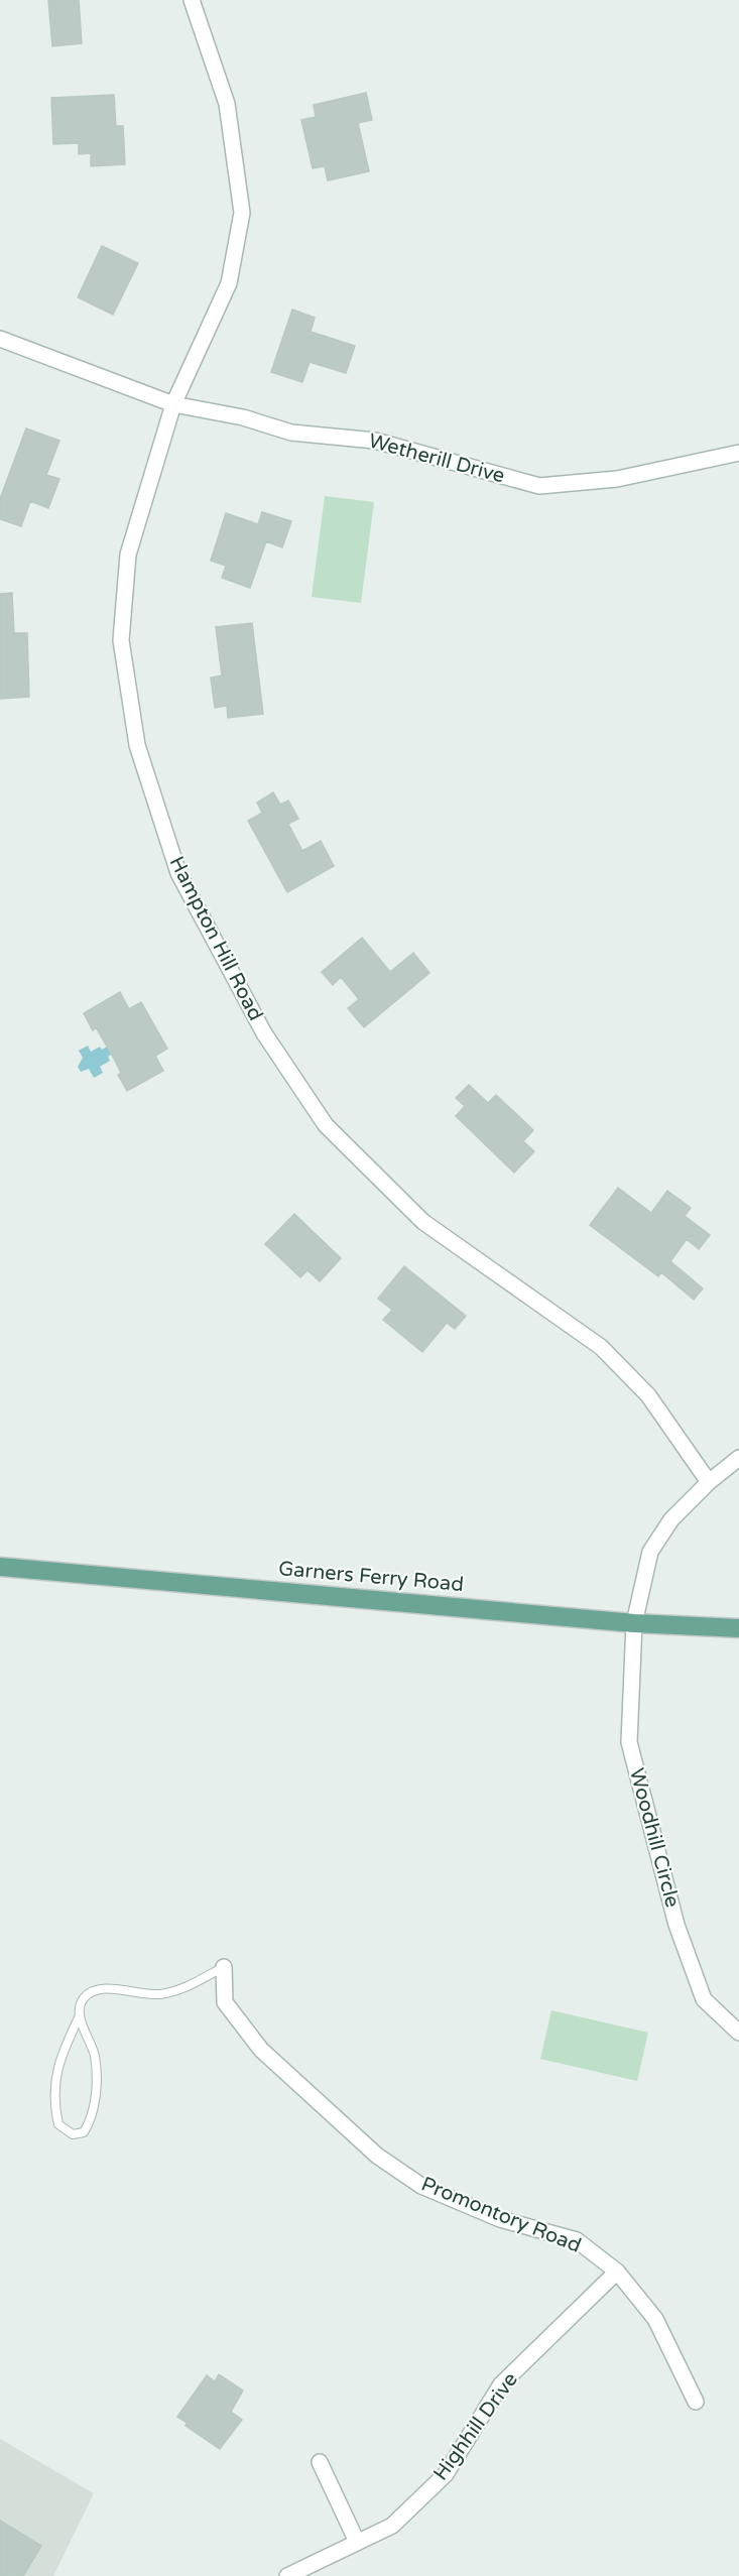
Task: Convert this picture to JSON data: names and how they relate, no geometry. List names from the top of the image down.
{
  "streets": {
    "main road": ["Garners Ferry Road"],
    "street": [
      "Wetherill Drive",
      "Hampton Hill Road",
      "Woodhill Circle",
      "Promontory Road",
      "Highhill Drive"
    ]
  },
  "crossings": [
    ["Wetherill Drive", "Hampton Hill Road"],
    ["Garners Ferry Road", "Woodhill Circle"],
    ["Promontory Road", "Highhill Drive"]
  ]
}
